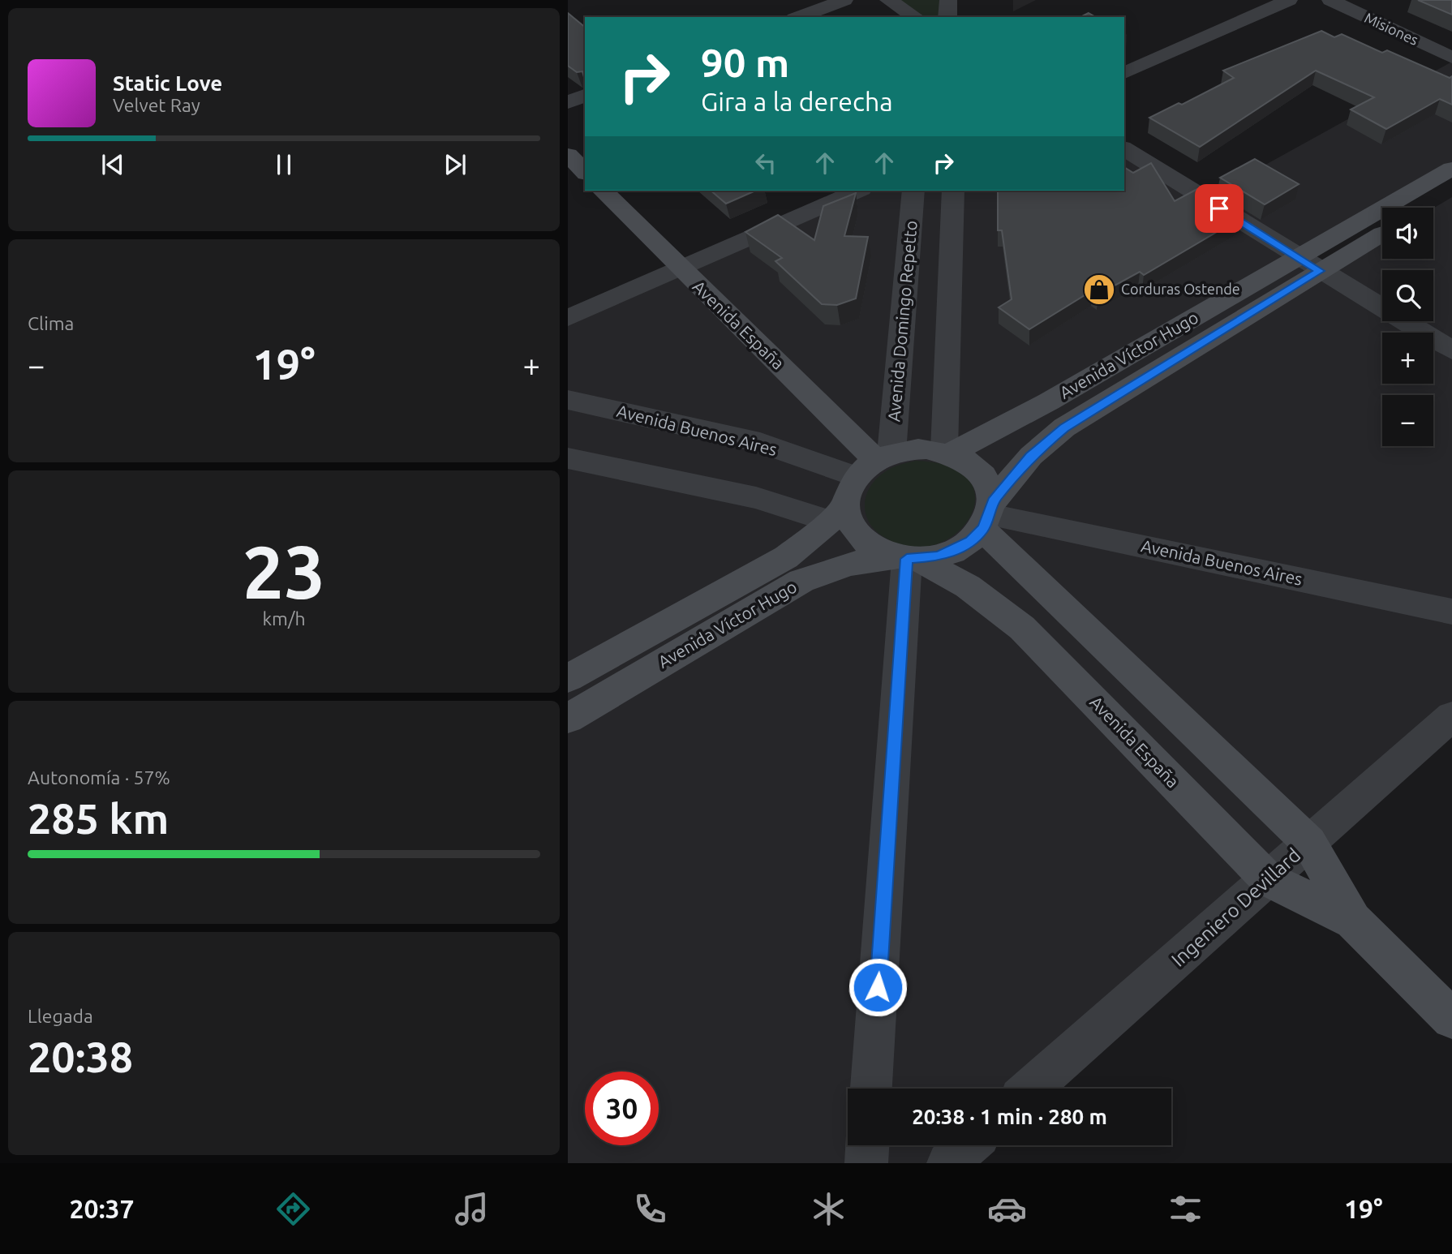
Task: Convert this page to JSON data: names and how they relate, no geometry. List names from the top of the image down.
{
  "streets": {
    "main road": ["Avenida España", "Avenida Víctor Hugo"],
    "street": [
      "Misiones",
      "Avenida Domingo Repetto",
      "Avenida Buenos Aires",
      "Ingeniero Devillard"
    ]
  },
  "crossings": [
    ["Avenida Domingo Repetto", "Avenida España"],
    ["Avenida Domingo Repetto", "Avenida Víctor Hugo"],
    ["Avenida Domingo Repetto", "Avenida Buenos Aires"],
    ["Avenida España", "Avenida Víctor Hugo"],
    ["Avenida España", "Avenida Buenos Aires"],
    ["Avenida España", "Ingeniero Devillard"],
    ["Avenida Víctor Hugo", "Avenida Buenos Aires"]
  ],
  "places": {
    "shop": ["Corduras Ostende"]
  },
  "page": {
    "turn": ["90 m", "Gira a la derecha"],
    "song": ["Static Love", "Velvet Ray"],
    "map_buttons": ["+", "−"],
    "tile": [
      "Clima",
      ["23", "km/h"],
      ["Autonomía · 57%", "285 km"],
      ["Llegada", "20:38"]
    ],
    "heat": ["−", "19°", "+"],
    "limit": "30",
    "trip": "20:38 · 1 min · 280 m",
    "tabs": ["20:37", "19°"]
  }
}
